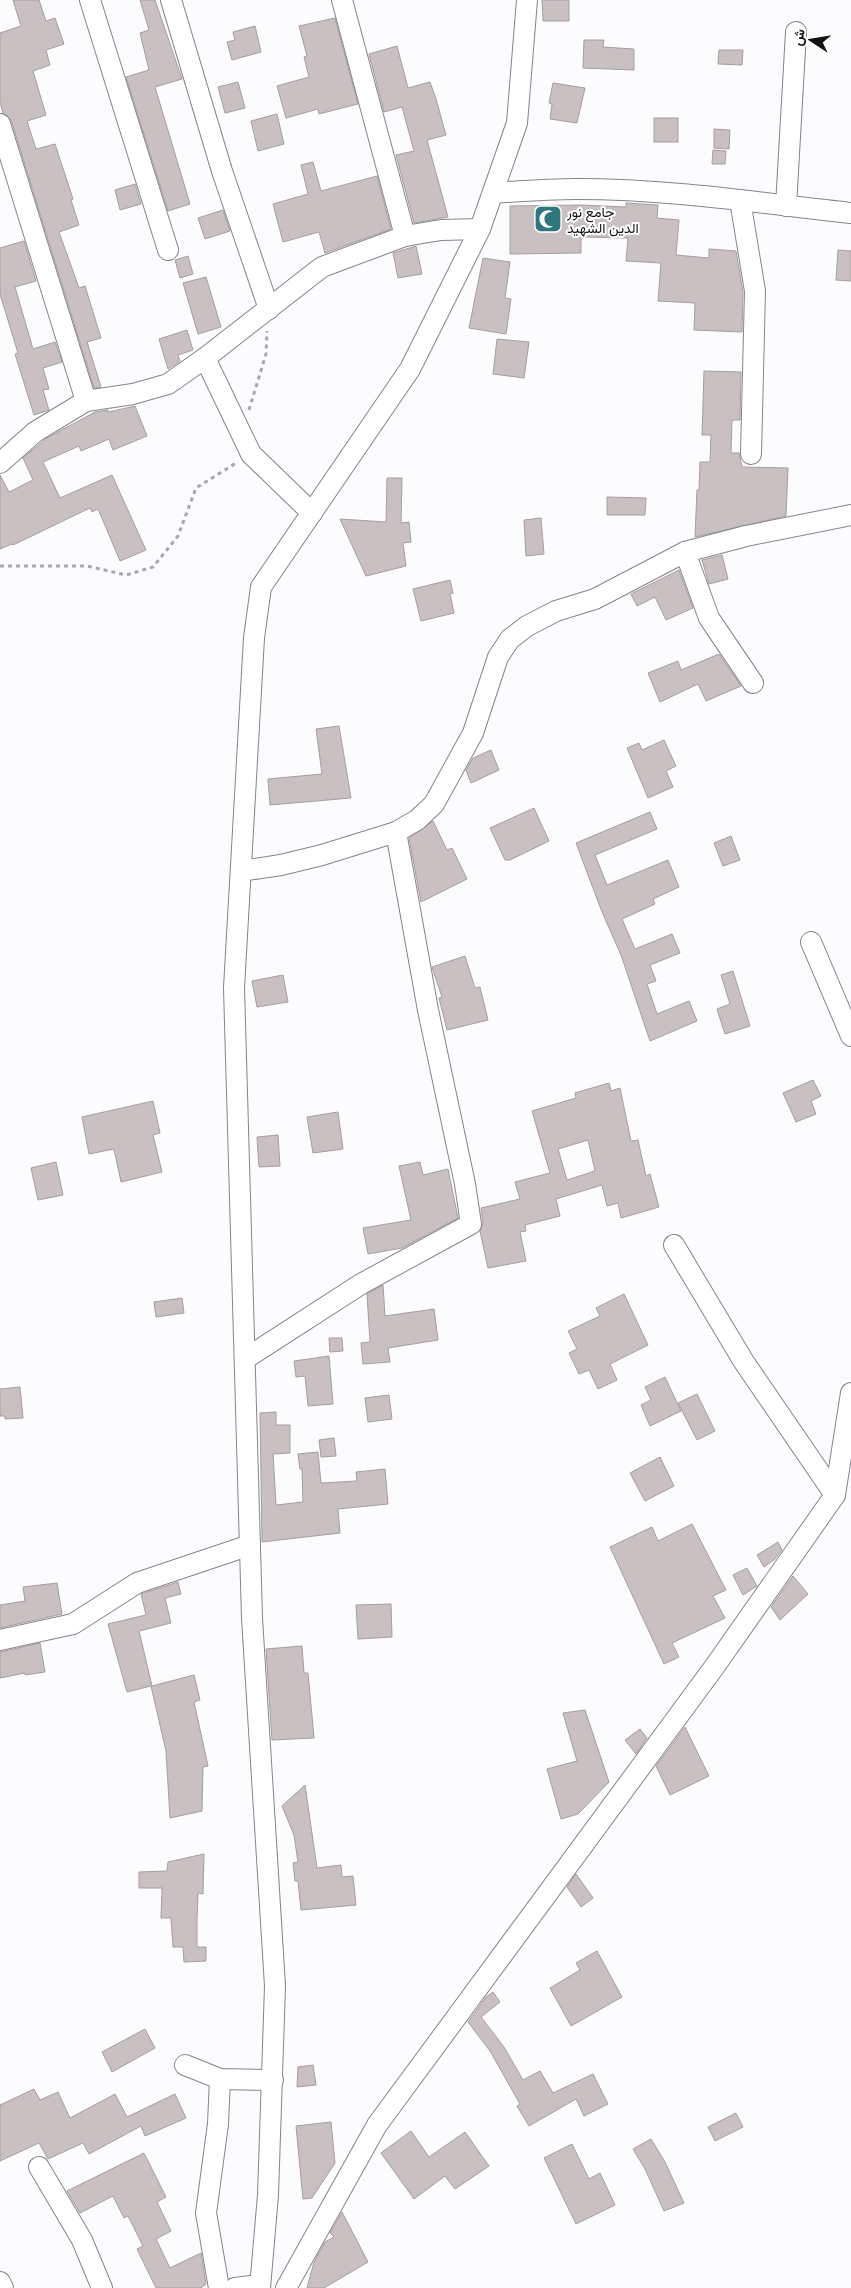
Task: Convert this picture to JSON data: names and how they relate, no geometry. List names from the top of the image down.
{
  "places": {
    "mosque": ["جامع نور الدين الشهيد"]
  },
  "north": "left"
}
